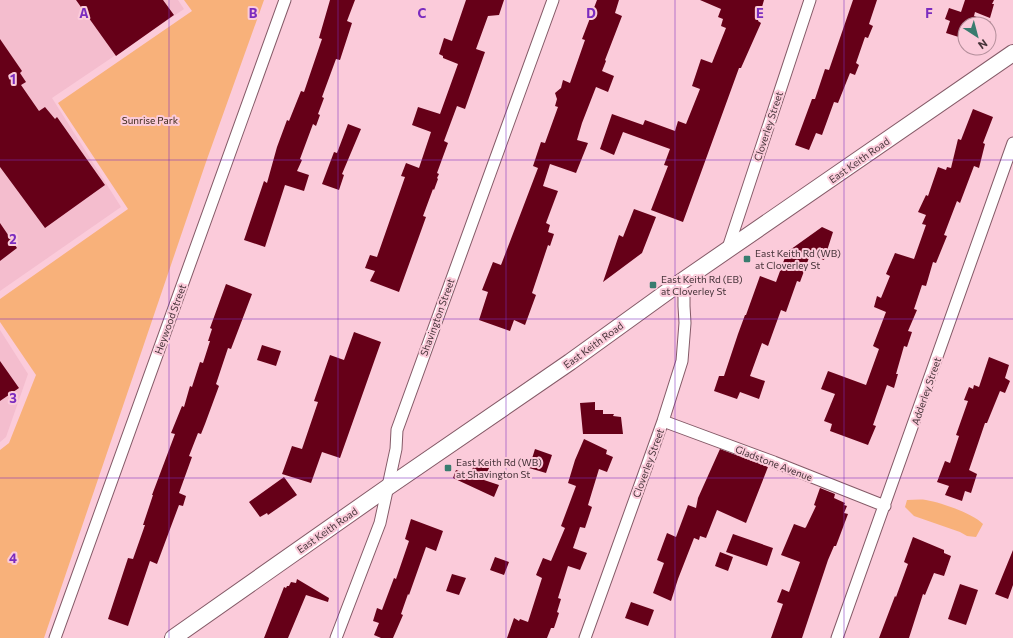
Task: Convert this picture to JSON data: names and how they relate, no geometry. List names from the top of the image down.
{
  "streets": {
    "main road": ["East Keith Road"],
    "street": [
      "Cloverley Street",
      "Shavington Street",
      "Heywood Street",
      "Adderley Street",
      "Gladstone Avenue"
    ]
  },
  "crossings": [
    ["Cloverley Street", "East Keith Road"],
    ["Cloverley Street", "Gladstone Avenue"],
    ["East Keith Road", "Shavington Street"],
    ["Adderley Street", "Gladstone Avenue"]
  ],
  "parks": ["Sunrise Park"],
  "places": {
    "transit": ["East Keith Rd (WB) at Cloverley St", "East Keith Rd (EB) at Cloverley St", "East Keith Rd (WB) at Shavington St"]
  },
  "north": "bottom right",
  "grid": {
    "columns": [
      "A",
      "B",
      "C",
      "D",
      "E",
      "F"
    ],
    "rows": [
      "1",
      "2",
      "3",
      "4"
    ]
  }
}
